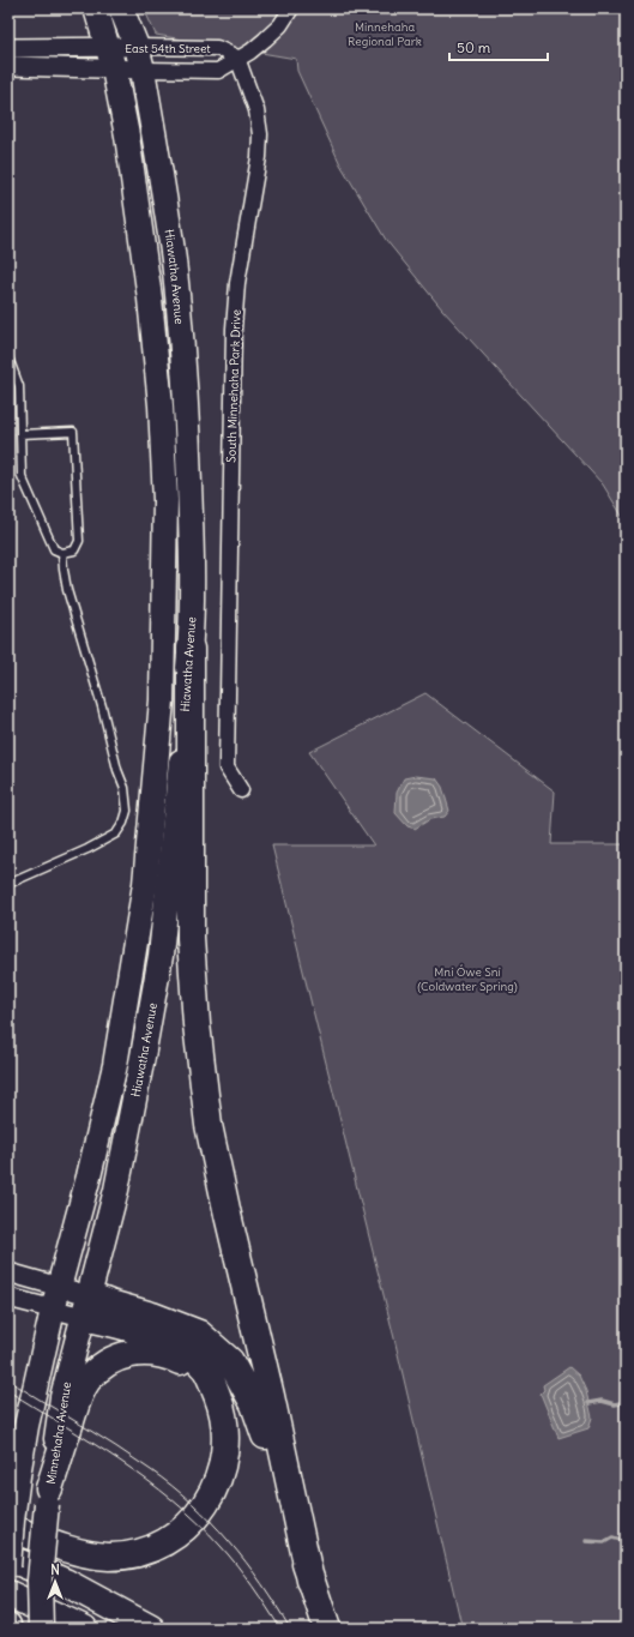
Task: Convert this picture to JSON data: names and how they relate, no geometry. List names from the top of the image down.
{
  "streets": {
    "highway": ["Hiawatha Avenue", "Minnehaha Avenue"],
    "street": ["East 54th Street", "South Minnehaha Park Drive"]
  },
  "crossings": [
    ["East 54th Street", "Hiawatha Avenue"],
    ["East 54th Street", "South Minnehaha Park Drive"],
    ["Hiawatha Avenue", "Minnehaha Avenue"]
  ],
  "parks": ["Minnehaha Regional Park", "Mní Ówe Sní (Coldwater Spring)"],
  "scale_bar": "50 m",
  "north": "top"
}
